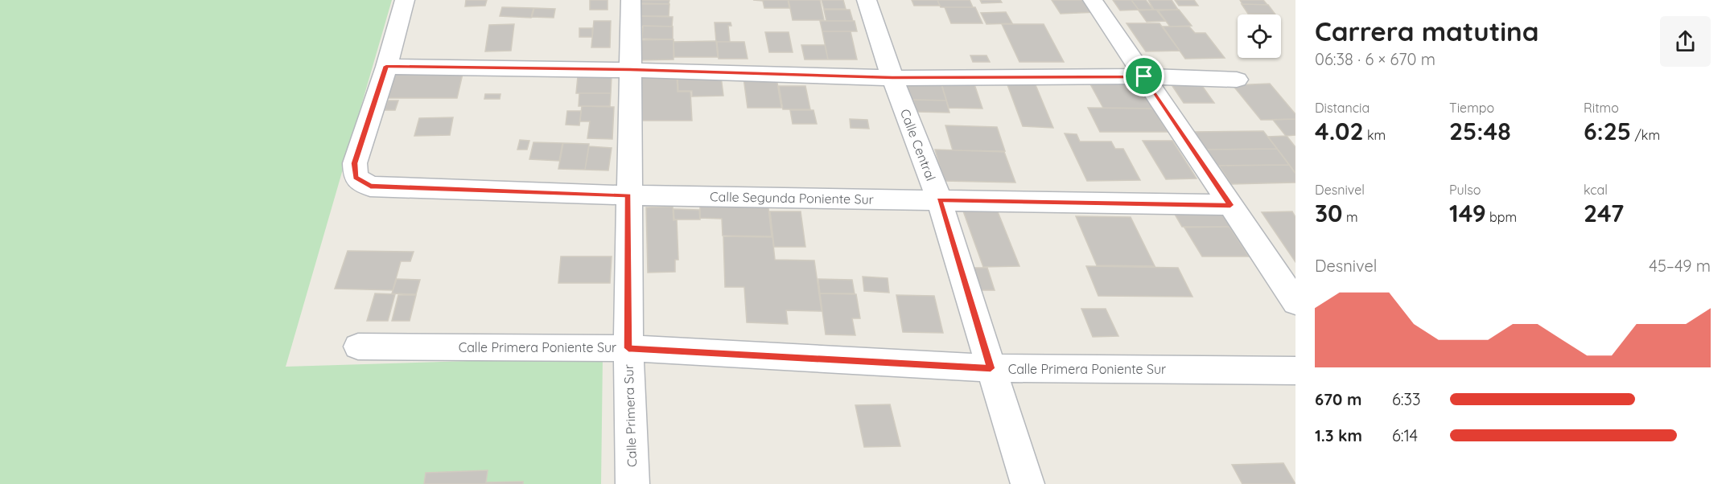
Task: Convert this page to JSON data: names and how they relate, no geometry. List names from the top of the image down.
{
  "streets": {
    "street": [
      "Calle Central",
      "Calle Segunda Poniente Sur",
      "Calle Primera Poniente Sur",
      "Calle Primera Sur"
    ]
  },
  "crossings": [
    ["Calle Central", "Calle Segunda Poniente Sur"],
    ["Calle Central", "Calle Primera Poniente Sur"],
    ["Calle Segunda Poniente Sur", "Calle Primera Sur"],
    ["Calle Primera Poniente Sur", "Calle Primera Sur"]
  ],
  "page": {
    "heading": ["Carrera matutina", "06:38 · 6 × 670 m"],
    "stats": [
      ["Distancia", "4.02 km"],
      ["Tiempo", "25:48"],
      ["Ritmo", "6:25 /km"],
      ["Desnivel", "30 m"],
      ["Pulso", "149 bpm"],
      ["kcal", "247"]
    ],
    "chart": ["Desnivel", "45–49 m"],
    "list": [
      {
        "name": "670 m",
        "note": "6:33"
      },
      {
        "name": "1.3 km",
        "note": "6:14"
      }
    ]
  }
}
